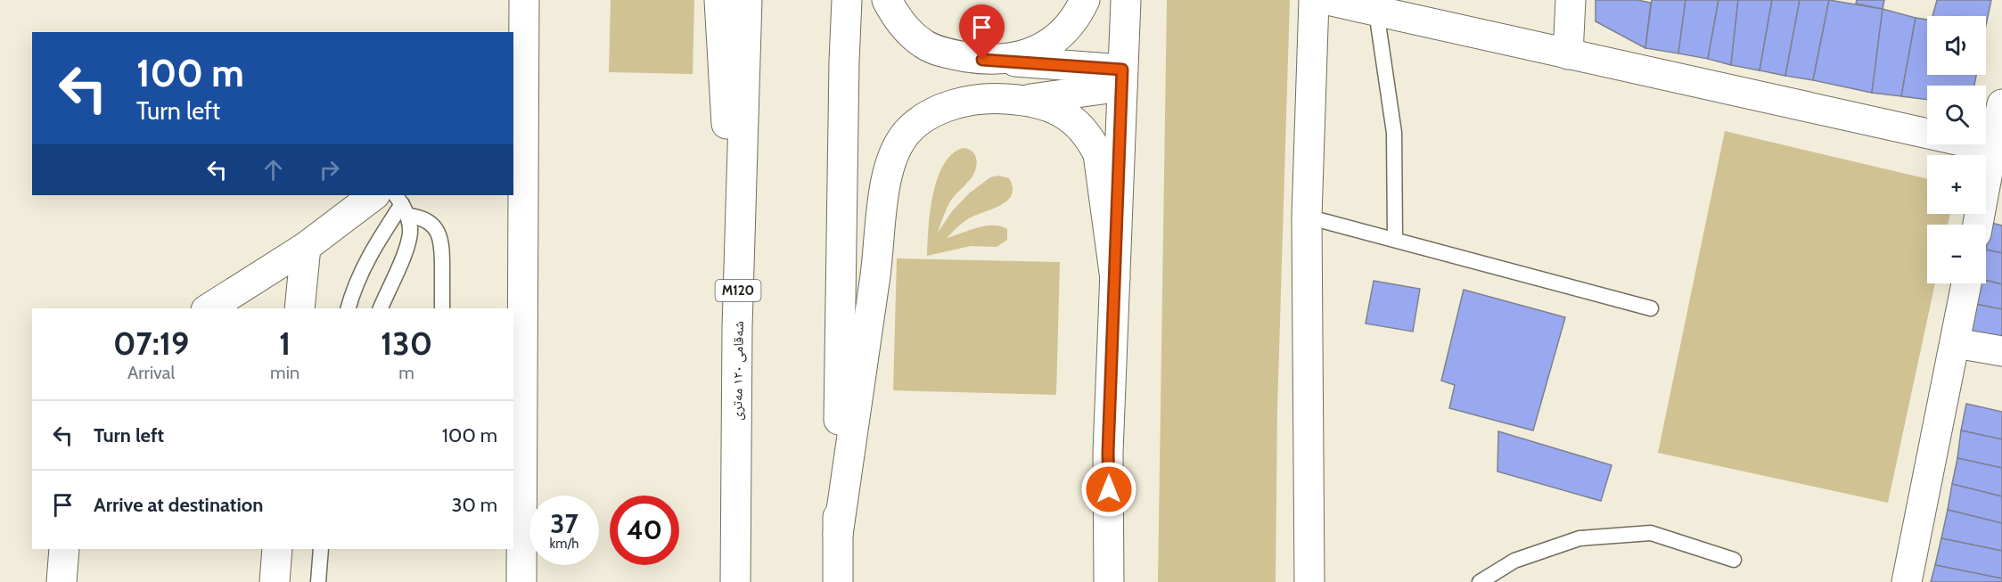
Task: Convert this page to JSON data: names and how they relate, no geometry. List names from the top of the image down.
{
  "streets": {
    "main road": ["M120", "شەقامی ١٢٠ مەتری"]
  },
  "page": {
    "map_buttons": ["+", "−"],
    "turn": ["100 m", "Turn left"],
    "eta": [
      "07:19",
      "Arrival",
      "1",
      "min",
      "130",
      "m"
    ],
    "list": [
      {
        "name": "Turn left",
        "value": "100 m"
      },
      {
        "name": "Arrive at destination",
        "value": "30 m"
      }
    ],
    "speed": "37 km/h",
    "limit": "40"
  }
}
